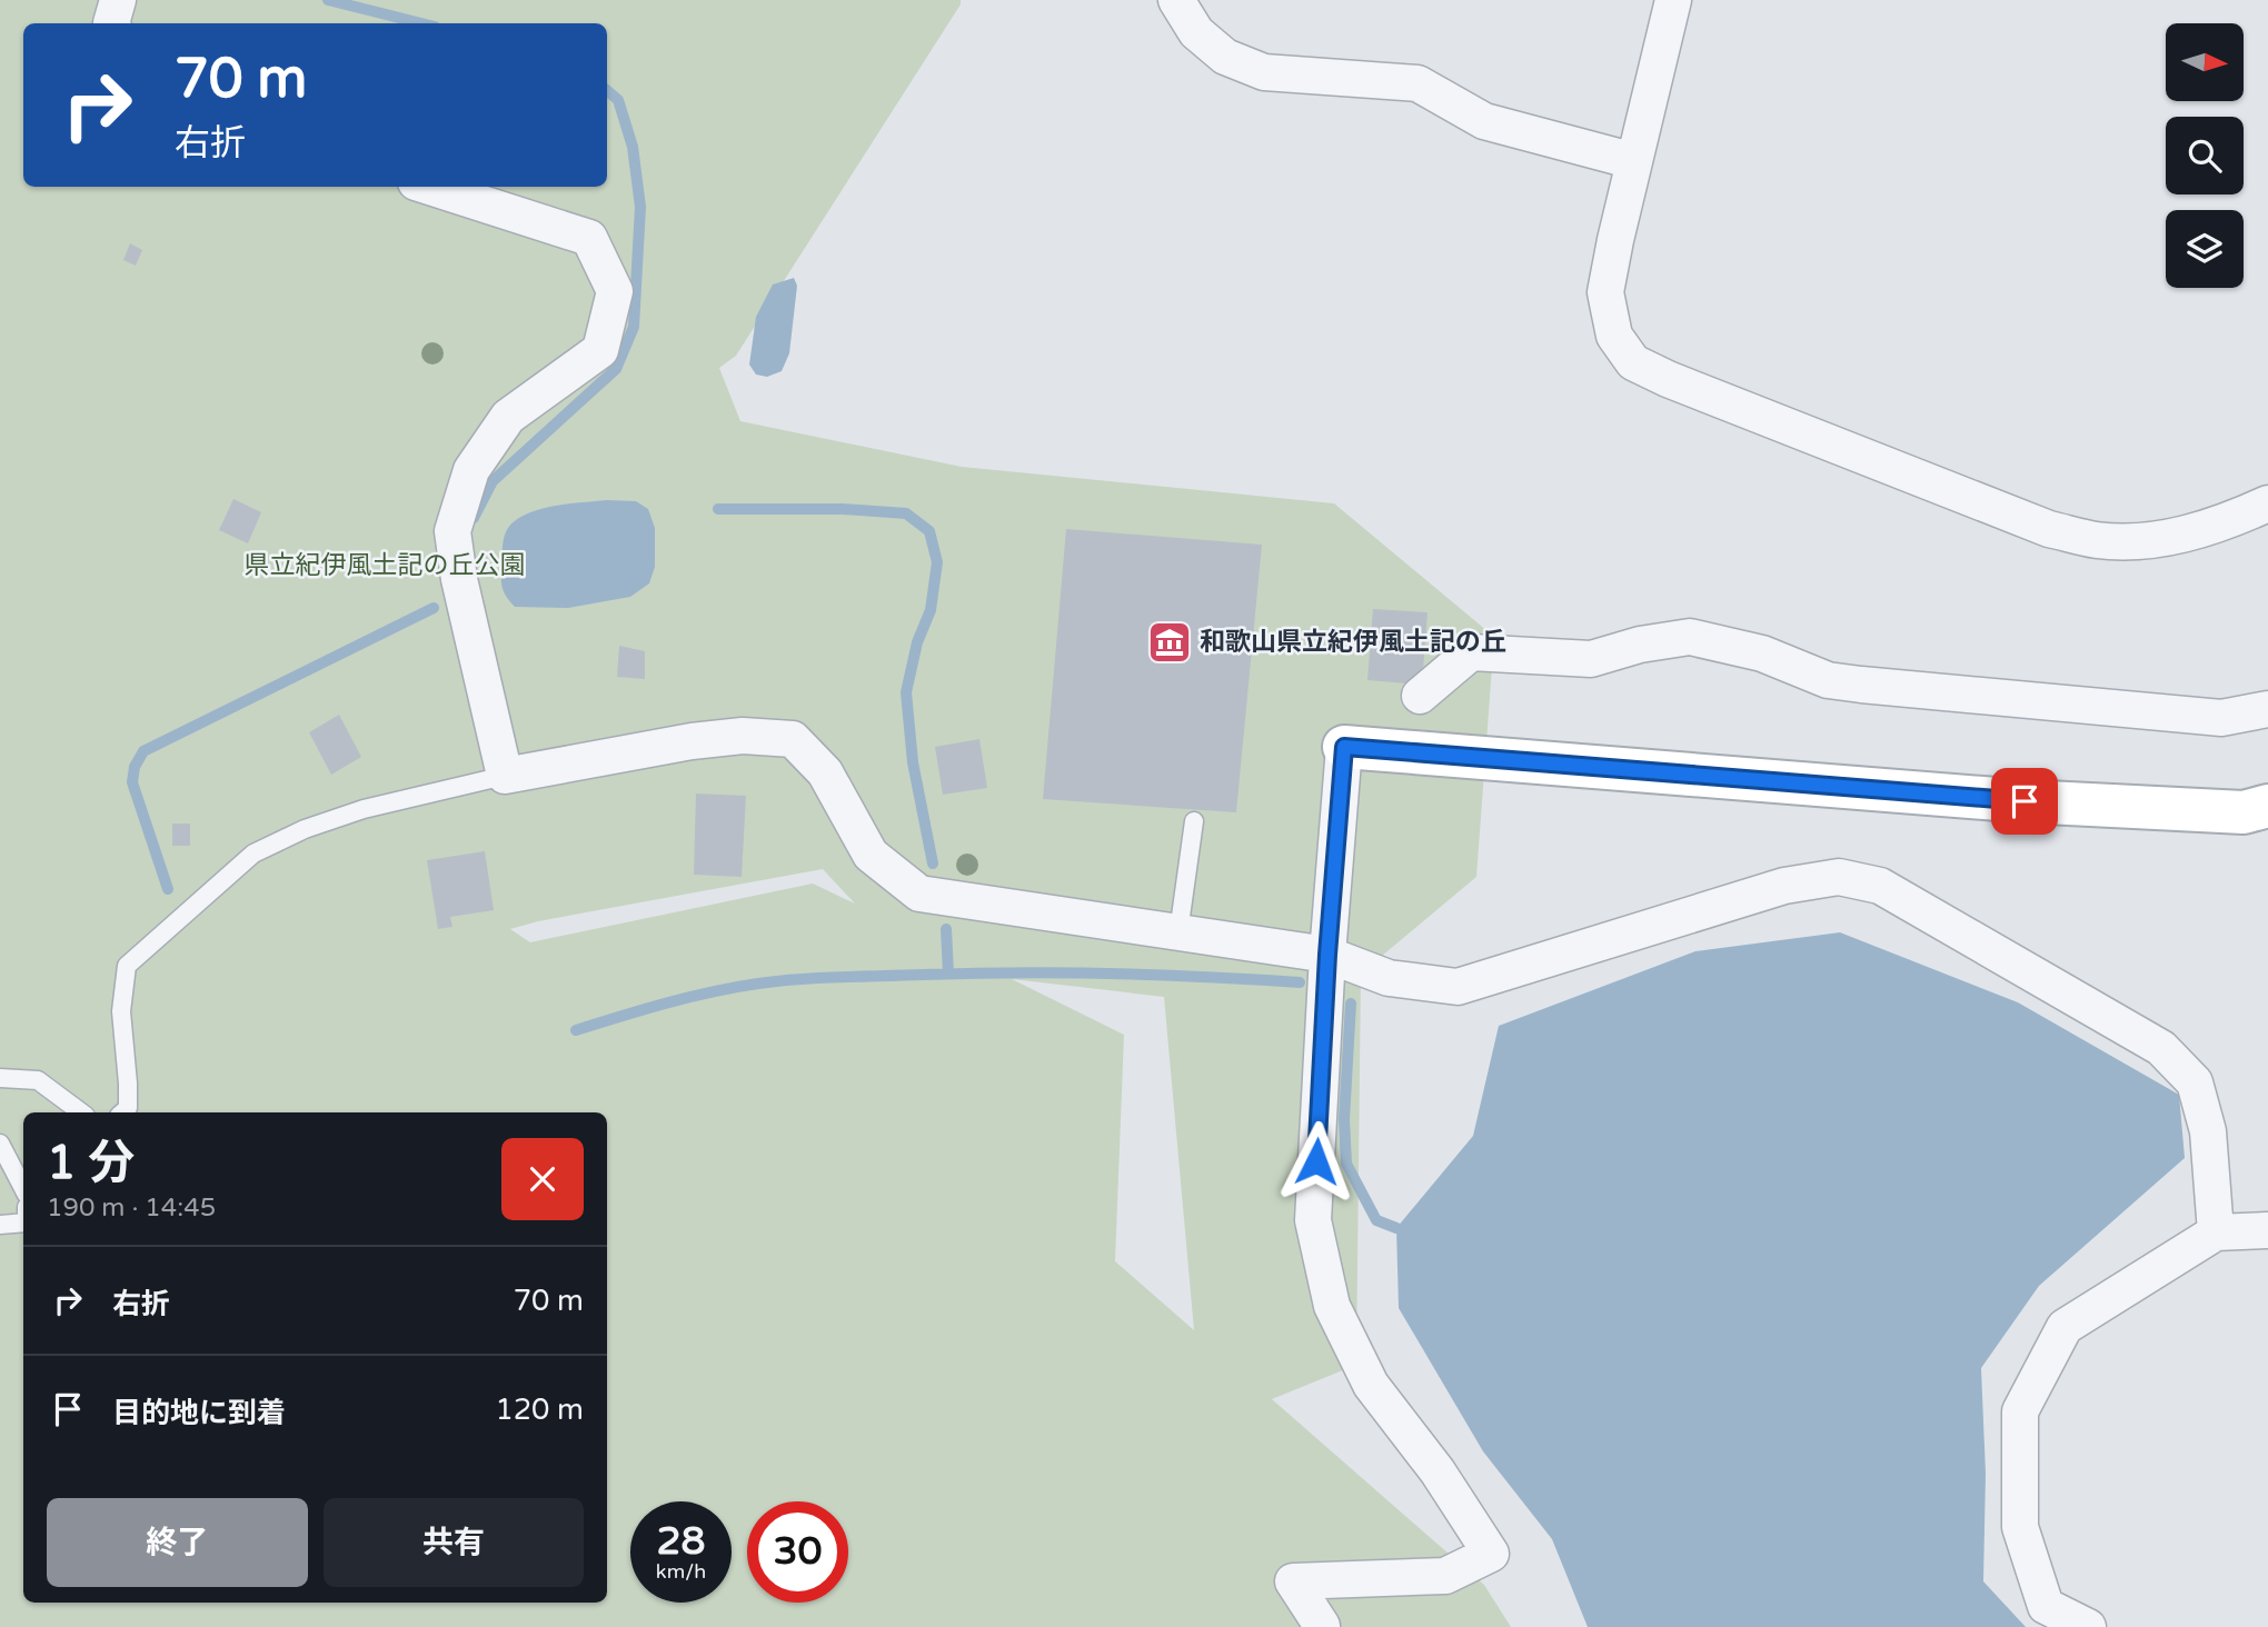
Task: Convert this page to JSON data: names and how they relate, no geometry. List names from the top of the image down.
{
  "parks": ["県立紀伊風土記の丘公園"],
  "places": {
    "museum": ["和歌山県立紀伊風土記の丘"]
  },
  "north": "right",
  "page": {
    "turn": ["70 m", "右折"],
    "heading": ["1 分", "190 m · 14:45"],
    "list": [
      {
        "name": "右折",
        "value": "70 m"
      },
      {
        "name": "目的地に到着",
        "value": "120 m"
      }
    ],
    "buttons": ["終了", "共有"],
    "speed": "28 km/h",
    "limit": "30"
  }
}
